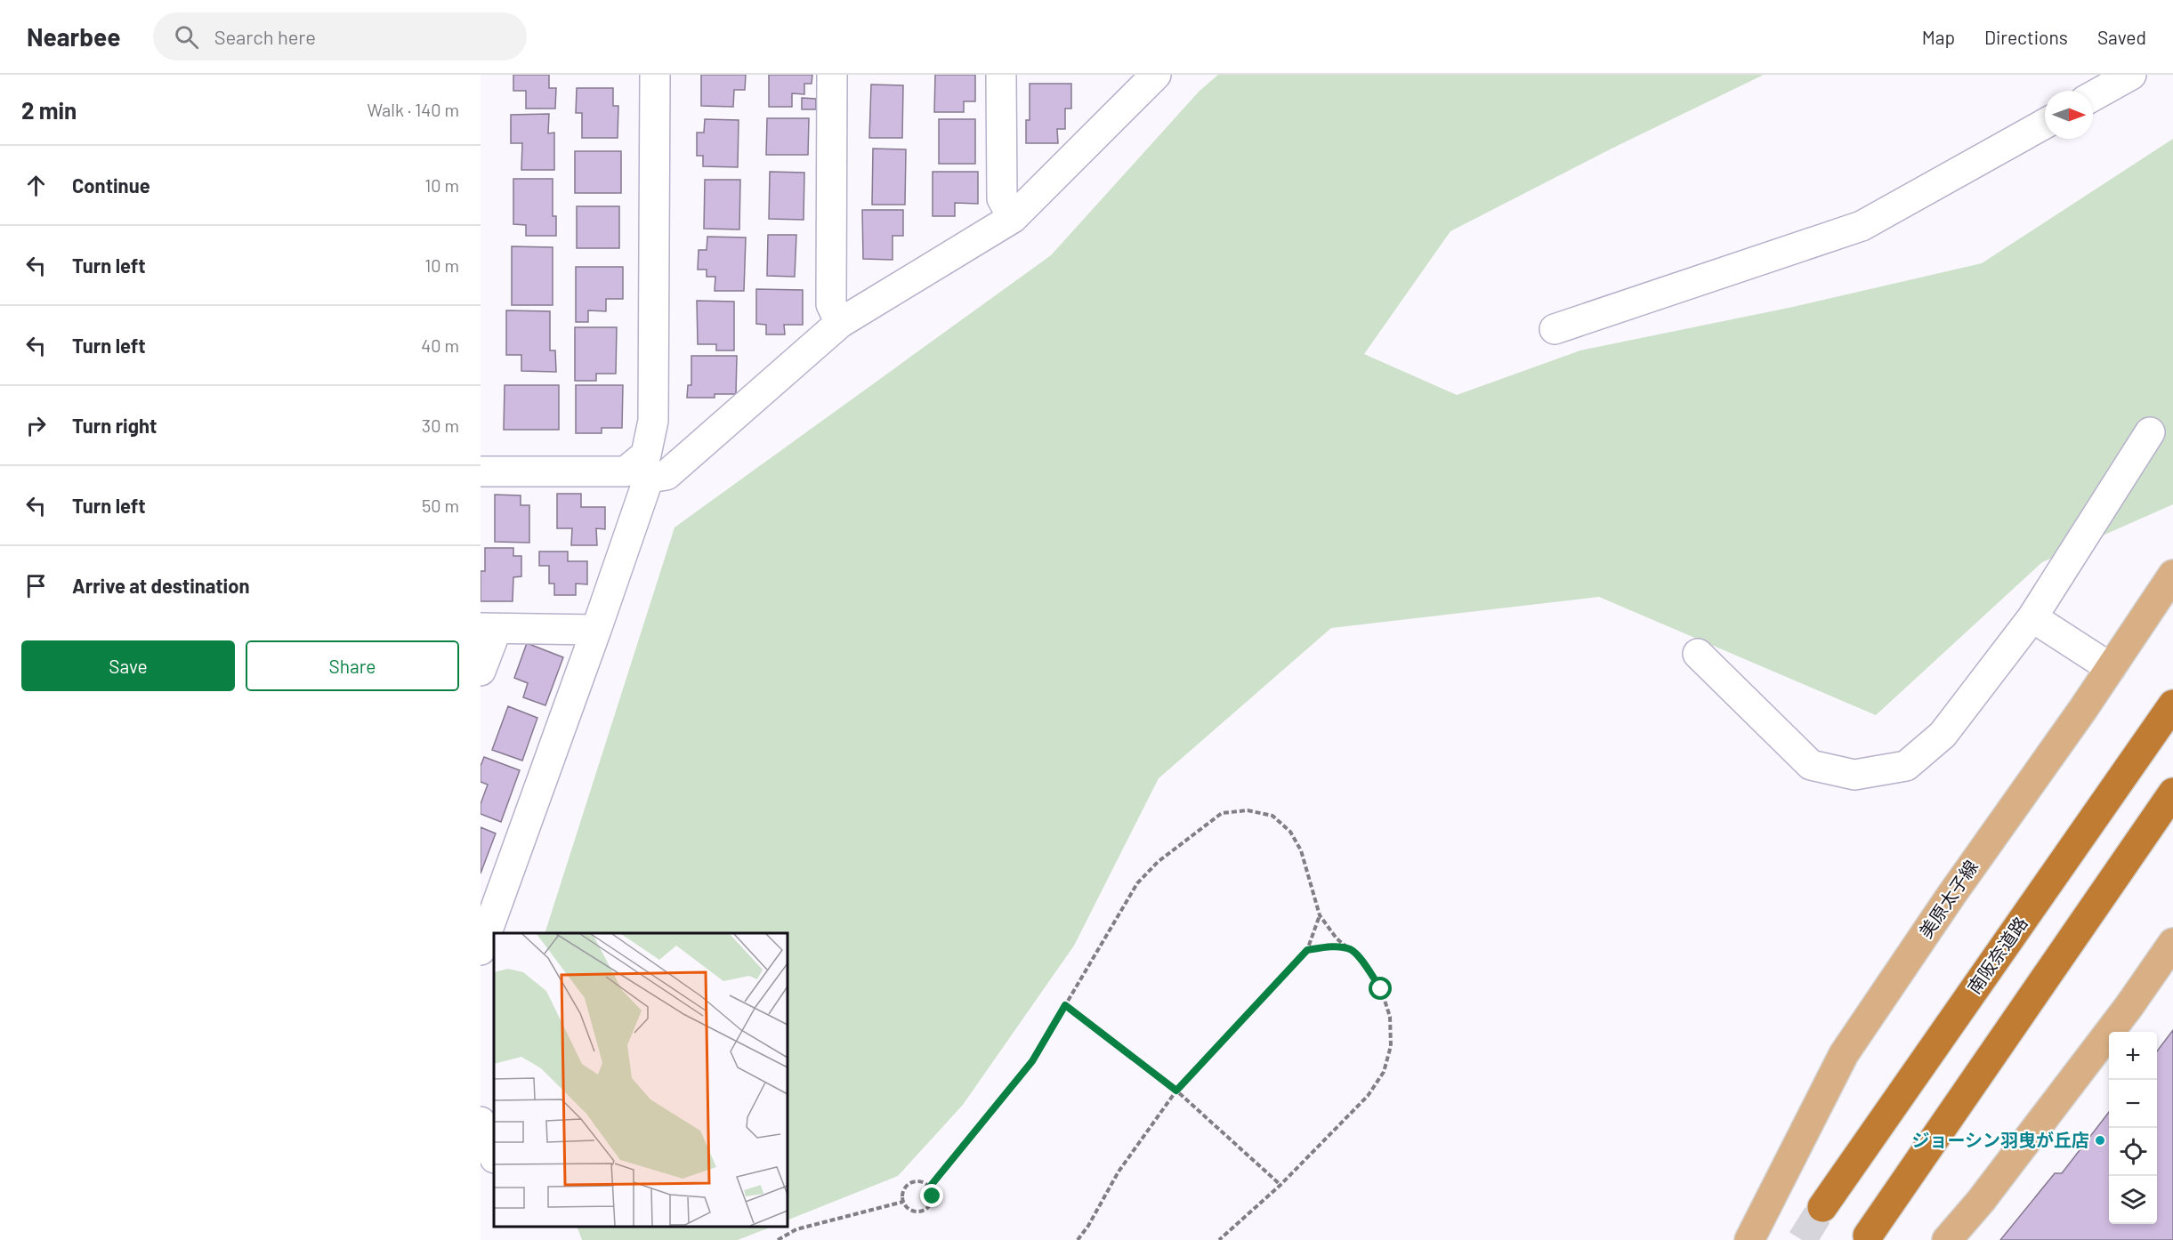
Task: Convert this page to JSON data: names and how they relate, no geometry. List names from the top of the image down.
{
  "streets": {
    "highway": ["南阪奈道路"],
    "main road": ["美原太子線"]
  },
  "places": ["ジョーシン羽曳が丘店"],
  "north": "right",
  "page": {
    "header": "Nearbee",
    "search": "Search here",
    "nav": ["Map", "Directions", "Saved"],
    "heading": ["2 min", "Walk · 140 m"],
    "list": [
      ["Continue", "10 m"],
      ["Turn left", "10 m"],
      ["Turn left", "40 m"],
      ["Turn right", "30 m"],
      ["Turn left", "50 m"],
      "Arrive at destination"
    ],
    "buttons": ["Save", "Share"],
    "map_buttons": ["+", "−"]
  }
}
